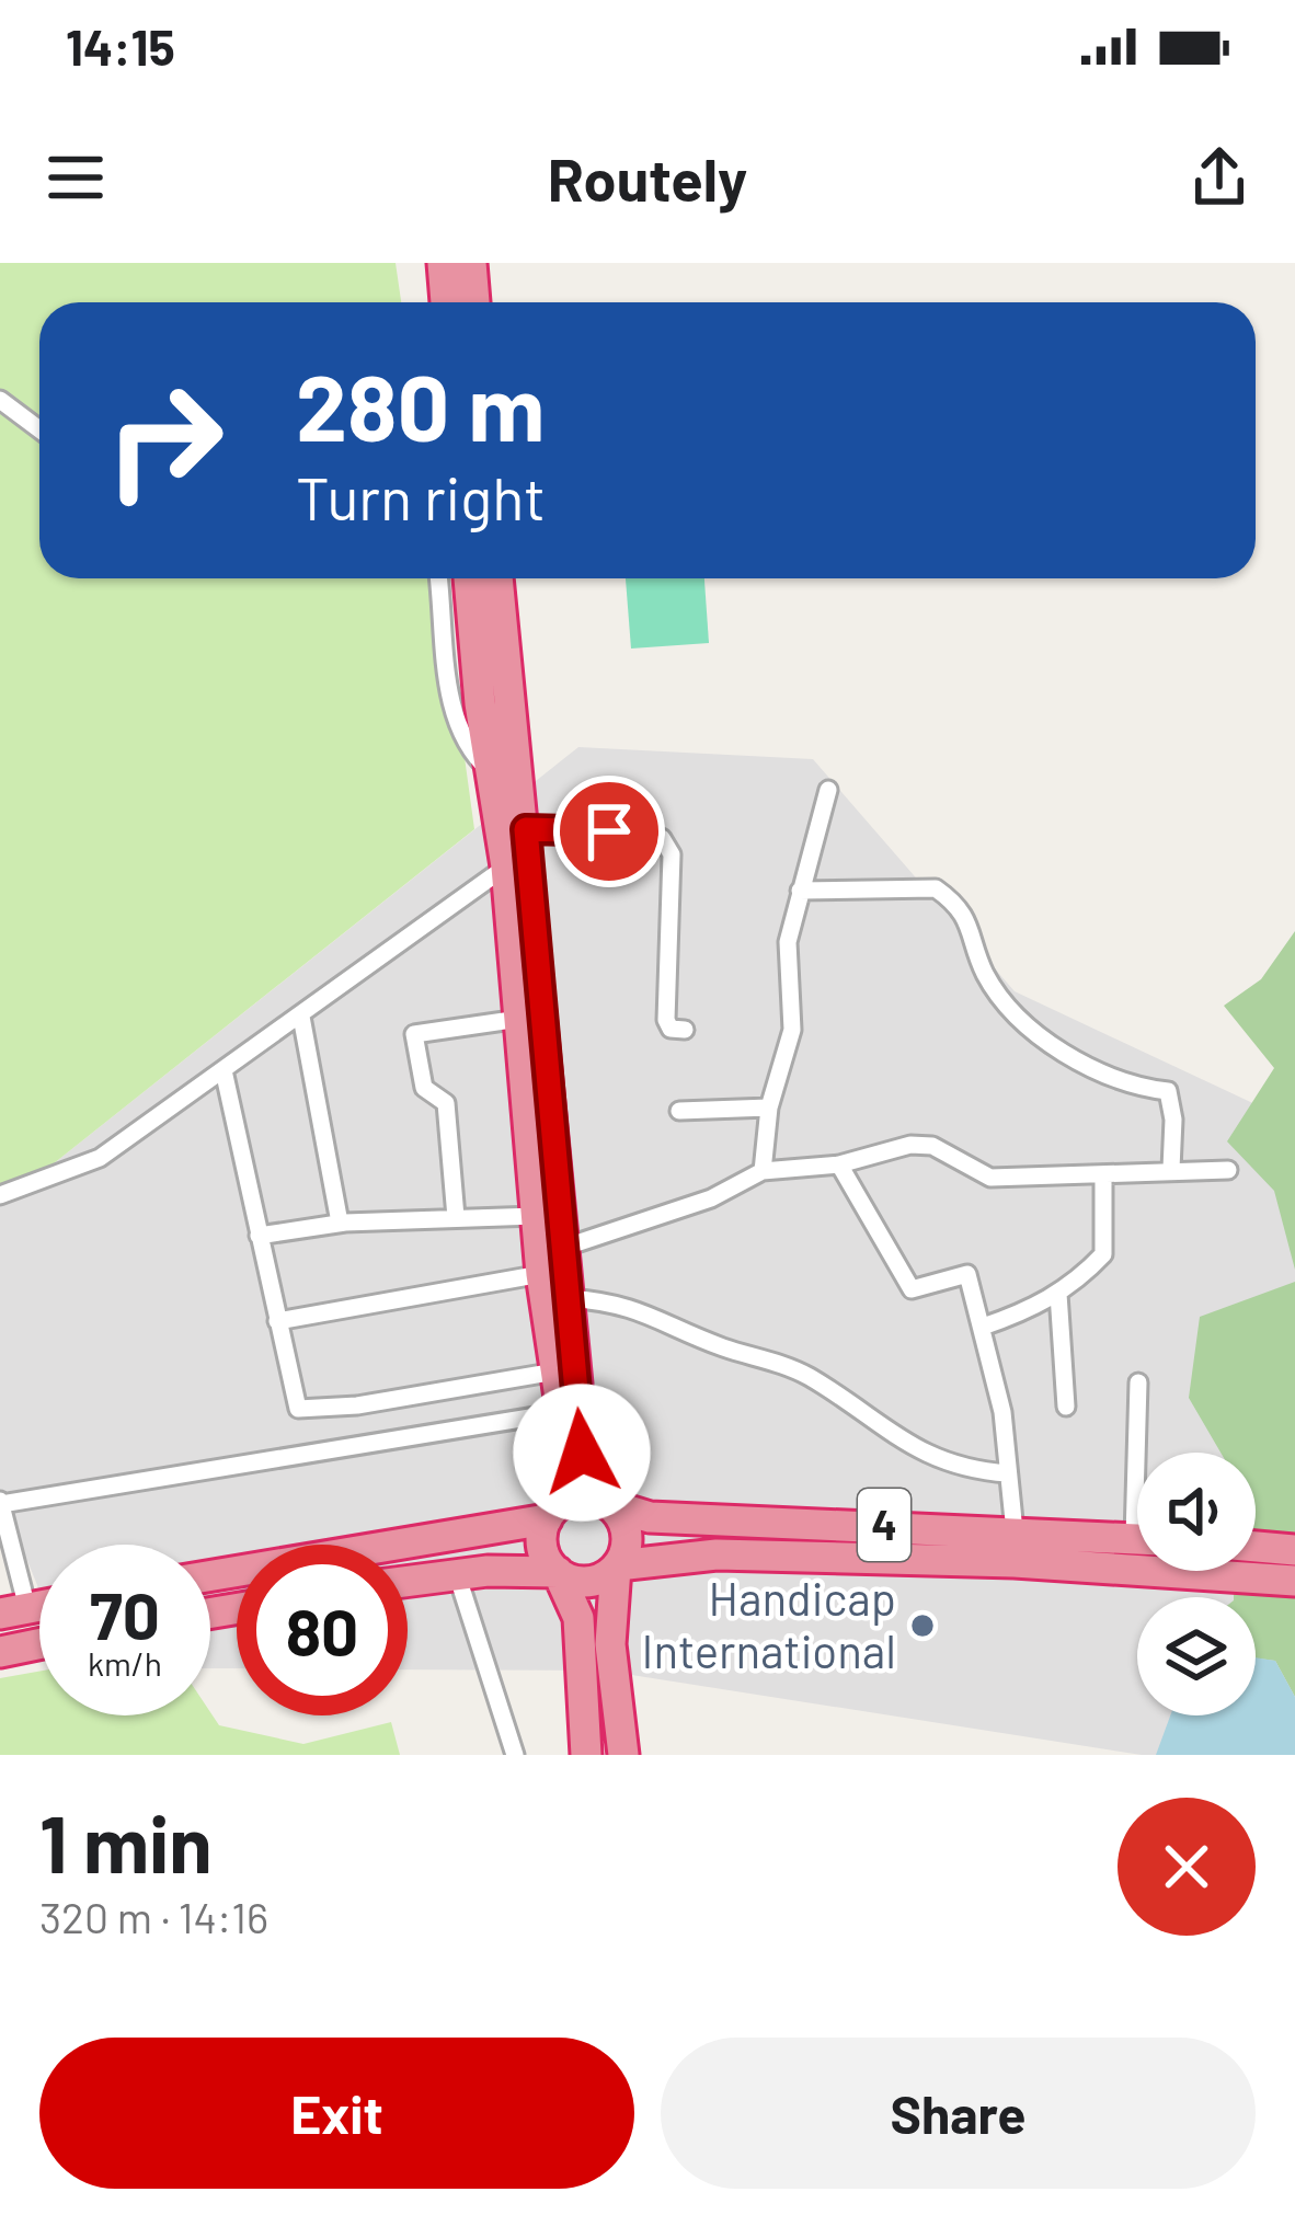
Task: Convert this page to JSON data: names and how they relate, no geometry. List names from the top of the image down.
{
  "streets": {
    "highway": ["4"]
  },
  "places": ["Handicap International"],
  "page": {
    "status": "14:15",
    "header": "Routely",
    "turn": ["280 m", "Turn right"],
    "speed": "70 km/h",
    "limit": "80",
    "heading": ["1 min", "320 m · 14:16"],
    "buttons": ["Exit", "Share"]
  }
}
